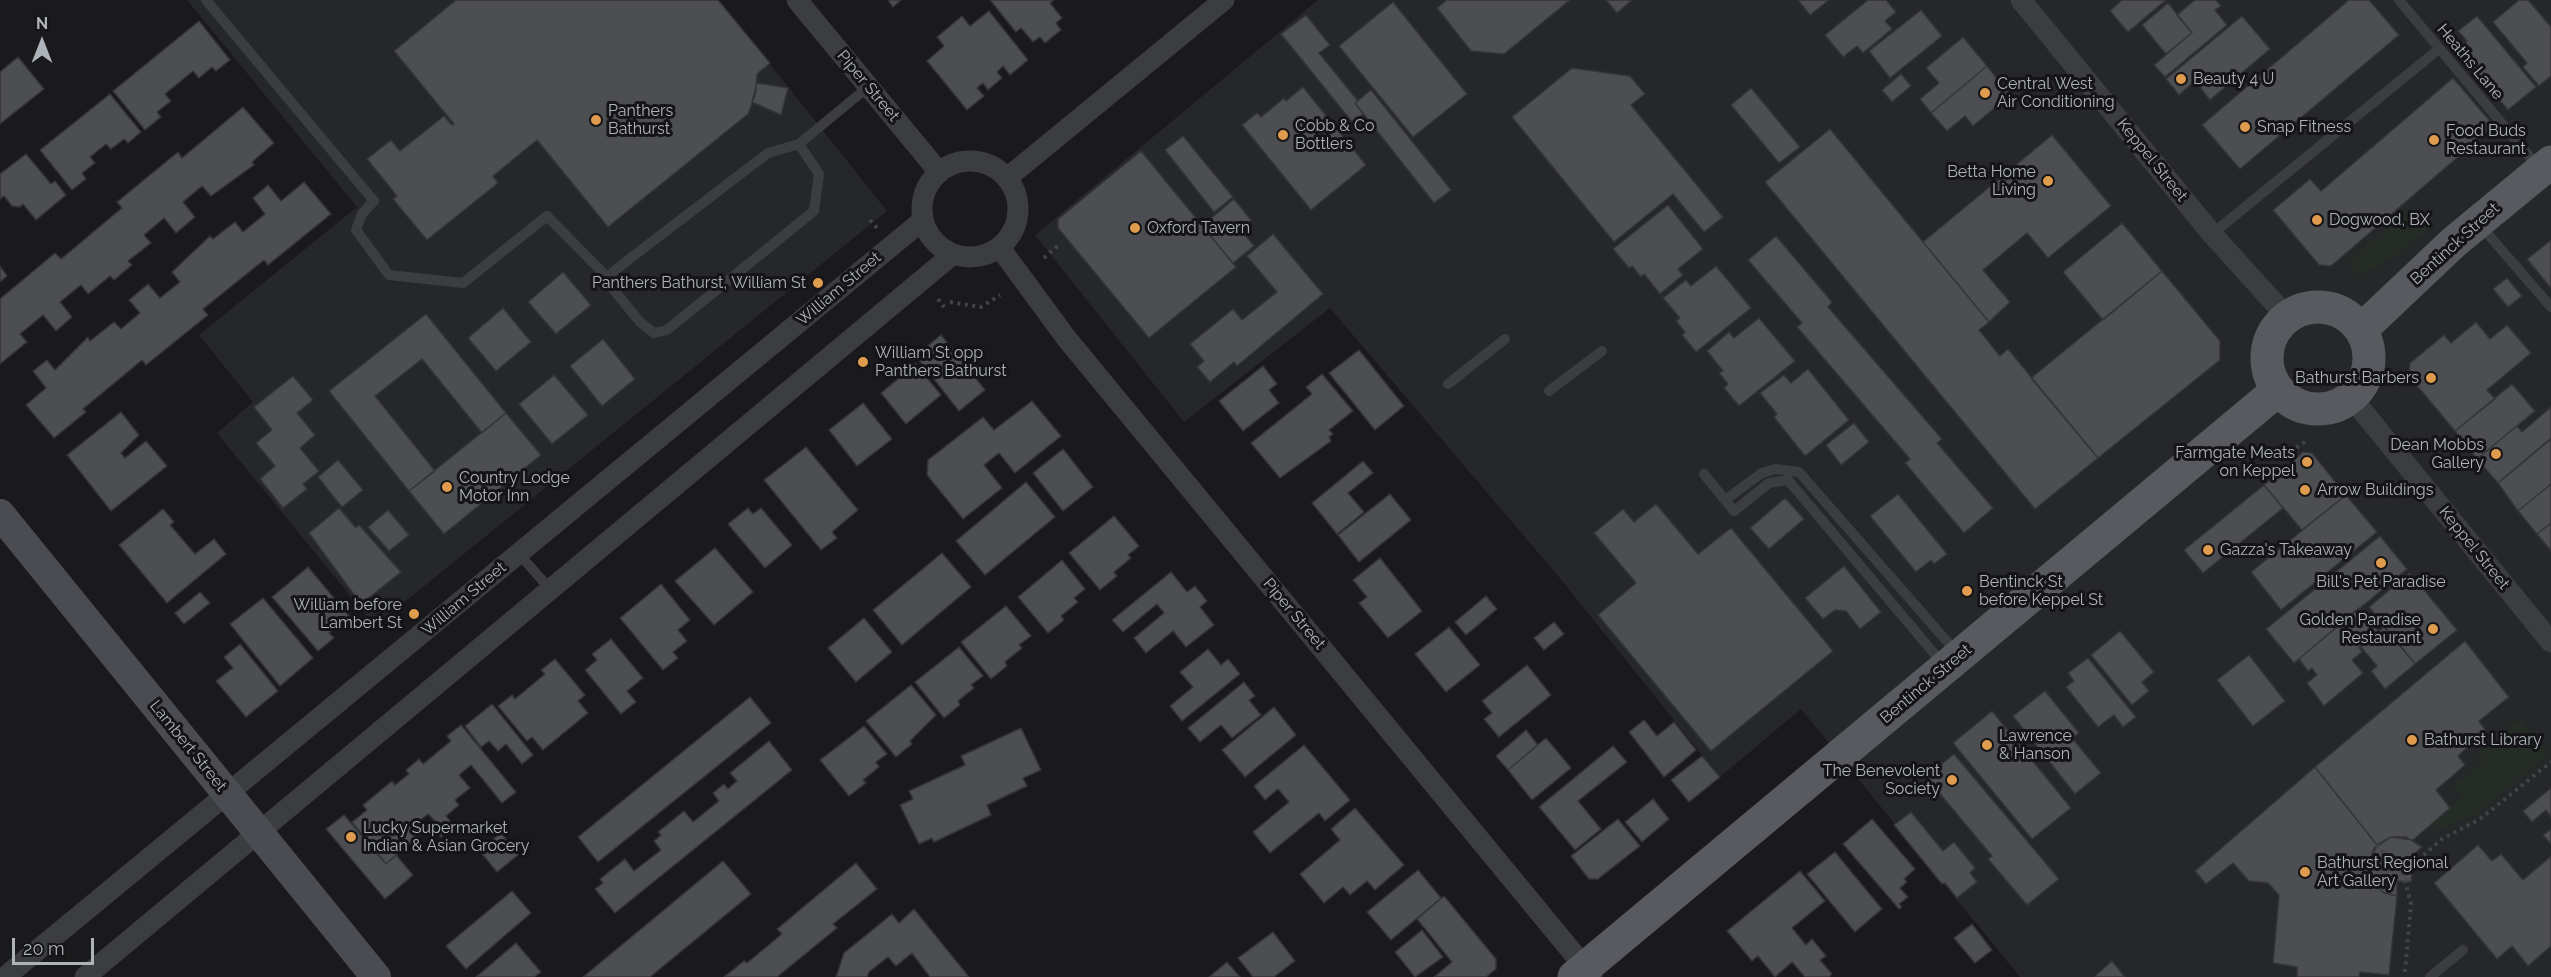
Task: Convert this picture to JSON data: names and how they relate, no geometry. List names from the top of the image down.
{
  "streets": {
    "main road": ["Bentinck Street", "Lambert Street"],
    "street": ["Piper Street", "Keppel Street", "William Street"],
    "lane": ["Heaths Lane"]
  },
  "crossings": [
    ["Heaths Lane", "Bentinck Street"],
    ["Piper Street", "Bentinck Street"],
    ["Piper Street", "William Street"],
    ["Keppel Street", "Bentinck Street"],
    ["William Street", "Lambert Street"]
  ],
  "places": [
    "Beauty 4 U",
    "Central West Air Conditioning",
    "Panthers Bathurst",
    "Snap Fitness",
    "Cobb & Co Bottlers",
    "Food Buds Restaurant",
    "Betta Home Living",
    "Dogwood, BX",
    "Oxford Tavern",
    "Panthers Bathurst, William St",
    "William St opp Panthers Bathurst",
    "Bathurst Barbers",
    "Dean Mobbs Gallery",
    "Farmgate Meats on Keppel",
    "Country Lodge Motor Inn",
    "Arrow Buildings",
    "Gazza's Takeaway",
    "Bill's Pet Paradise",
    "Bentinck St before Keppel St",
    "William before Lambert St",
    "Golden Paradise Restaurant",
    "Bathurst Library",
    "Lawrence & Hanson",
    "The Benevolent Society",
    "Lucky Supermarket Indian & Asian Grocery",
    "Bathurst Regional Art Gallery"
  ],
  "scale_bar": "20 m",
  "north": "top"
}
